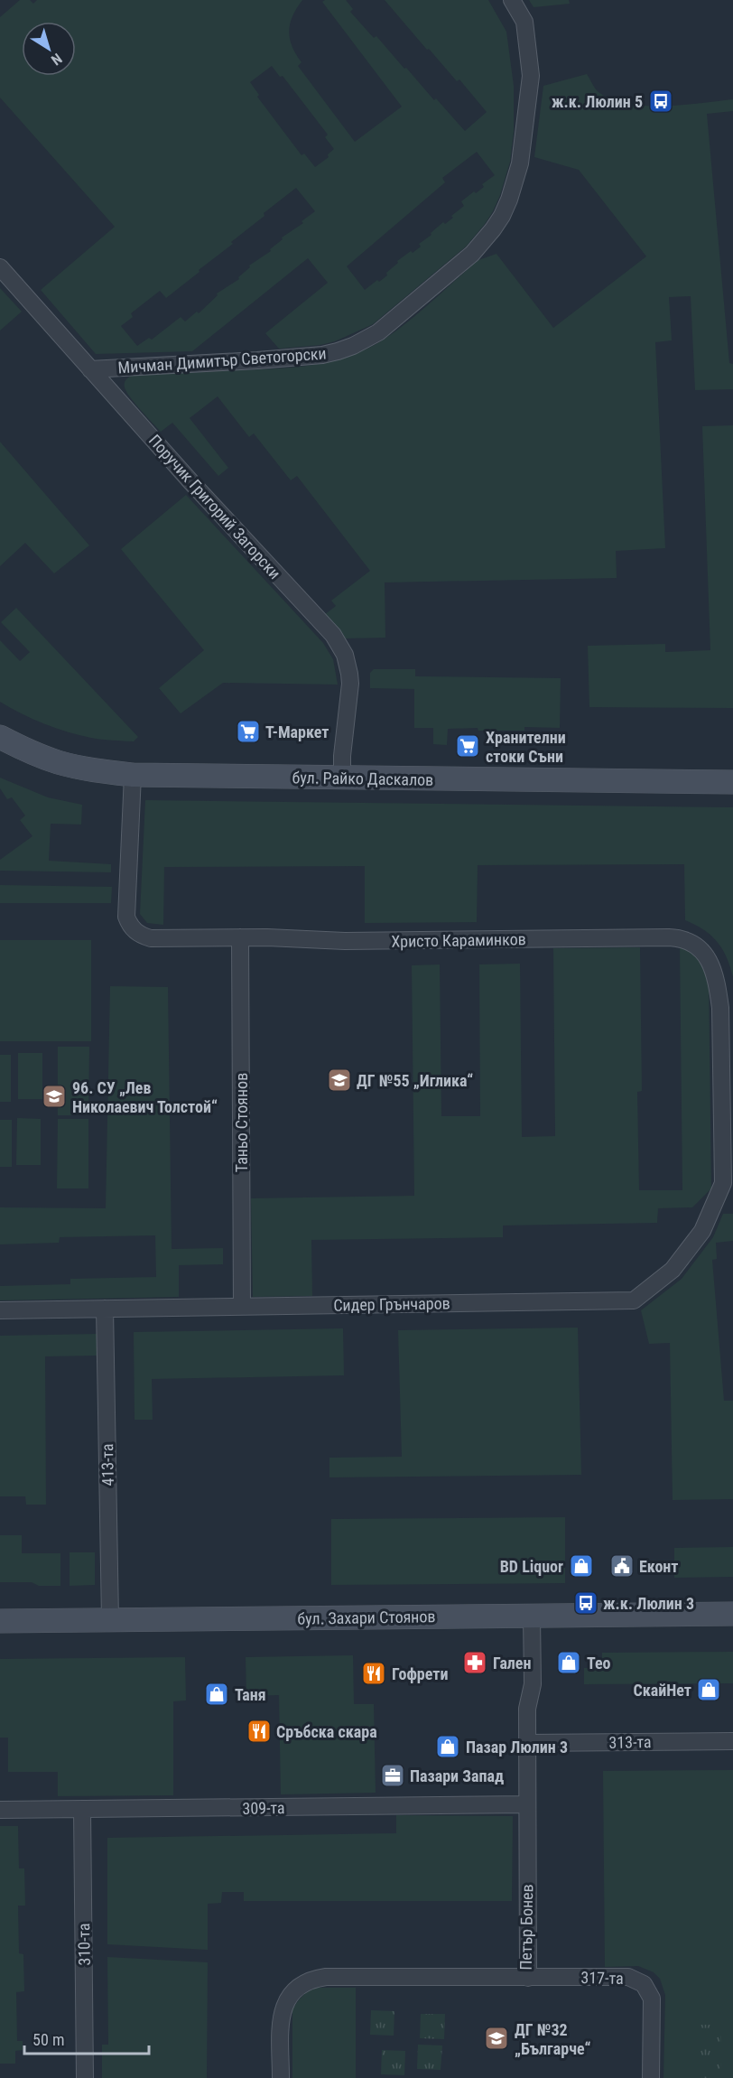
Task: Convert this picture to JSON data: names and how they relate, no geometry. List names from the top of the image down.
{
  "streets": {
    "street": [
      "Мичман Димитър Светогорски",
      "Поручик Григорий Загорски",
      "бул. Райко Даскалов",
      "Христо Караминков",
      "Таньо Стоянов",
      "Сидер Грънчаров",
      "413-та",
      "бул. Захари Стоянов",
      "313-та",
      "309-та",
      "Петър Бонев",
      "310-та",
      "317-та"
    ]
  },
  "crossings": [
    ["Мичман Димитър Светогорски", "Поручик Григорий Загорски"],
    ["Поручик Григорий Загорски", "бул. Райко Даскалов"],
    ["бул. Райко Даскалов", "Христо Караминков"],
    ["Христо Караминков", "Таньо Стоянов"],
    ["Христо Караминков", "Сидер Грънчаров"],
    ["Таньо Стоянов", "Сидер Грънчаров"],
    ["Сидер Грънчаров", "413-та"],
    ["413-та", "бул. Захари Стоянов"],
    ["бул. Захари Стоянов", "Петър Бонев"],
    ["313-та", "Петър Бонев"],
    ["309-та", "Петър Бонев"],
    ["309-та", "310-та"],
    ["Петър Бонев", "317-та"]
  ],
  "places": {
    "bus stop": ["ж.к. Люлин 5", "ж.к. Люлин 3"],
    "supermarket": ["Т-Маркет", "Хранителни стоки Съни"],
    "school or university": ["ДГ №55 „Иглика“", "96. СУ „Лев Николаевич Толстой“", "ДГ №32 „Българче“"],
    "shop": [
      "BD Liquor",
      "Тео",
      "СкайНет",
      "Таня",
      "Пазар Люлин 3"
    ],
    "public building": ["Еконт"],
    "pharmacy": ["Гален"],
    "restaurant": ["Гофрети", "Сръбска скара"],
    "office": ["Пазари Запад"]
  },
  "scale_bar": "50 m",
  "north": "bottom right"
}
